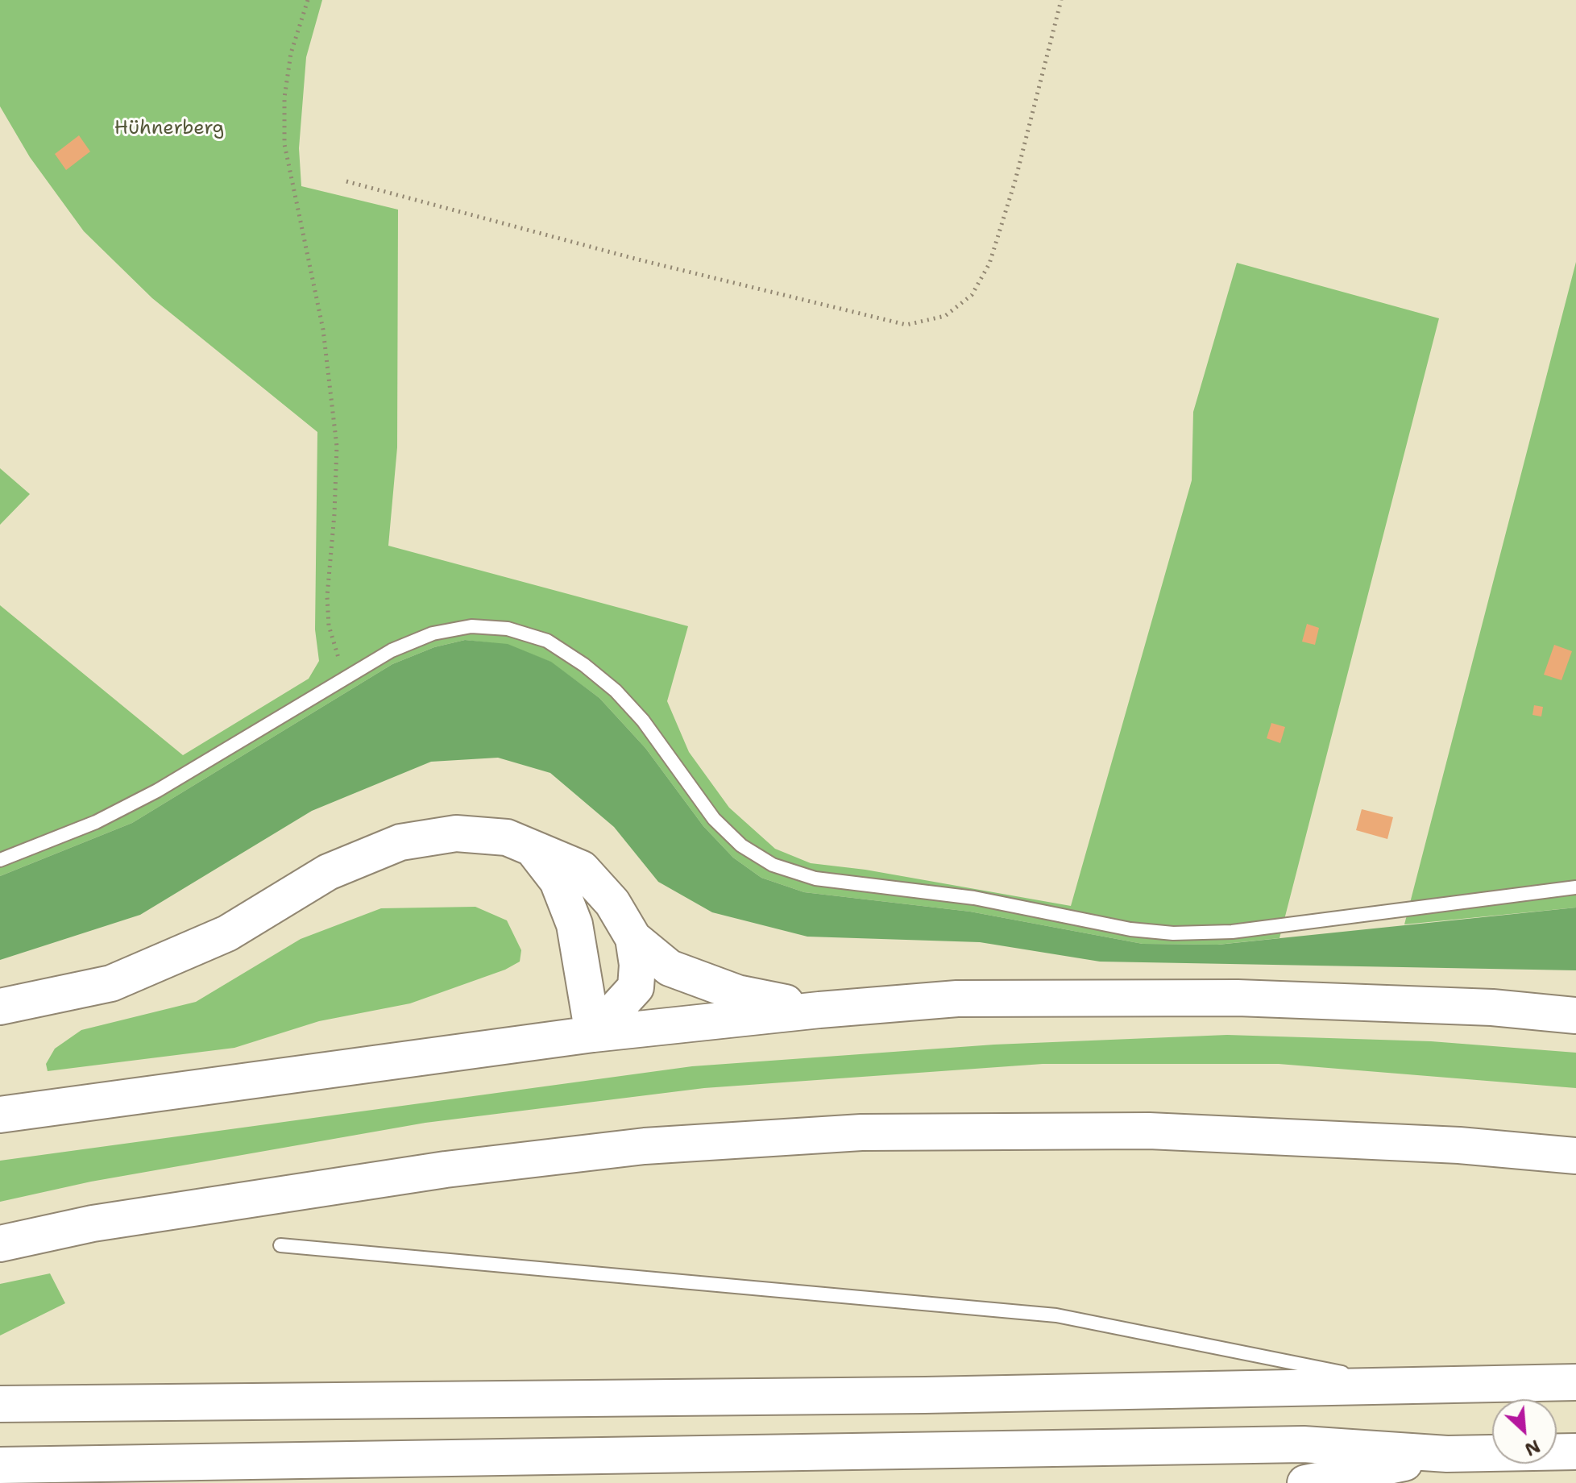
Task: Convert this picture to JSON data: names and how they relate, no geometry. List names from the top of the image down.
{
  "parks": ["Hühnerberg"],
  "north": "bottom right"
}
